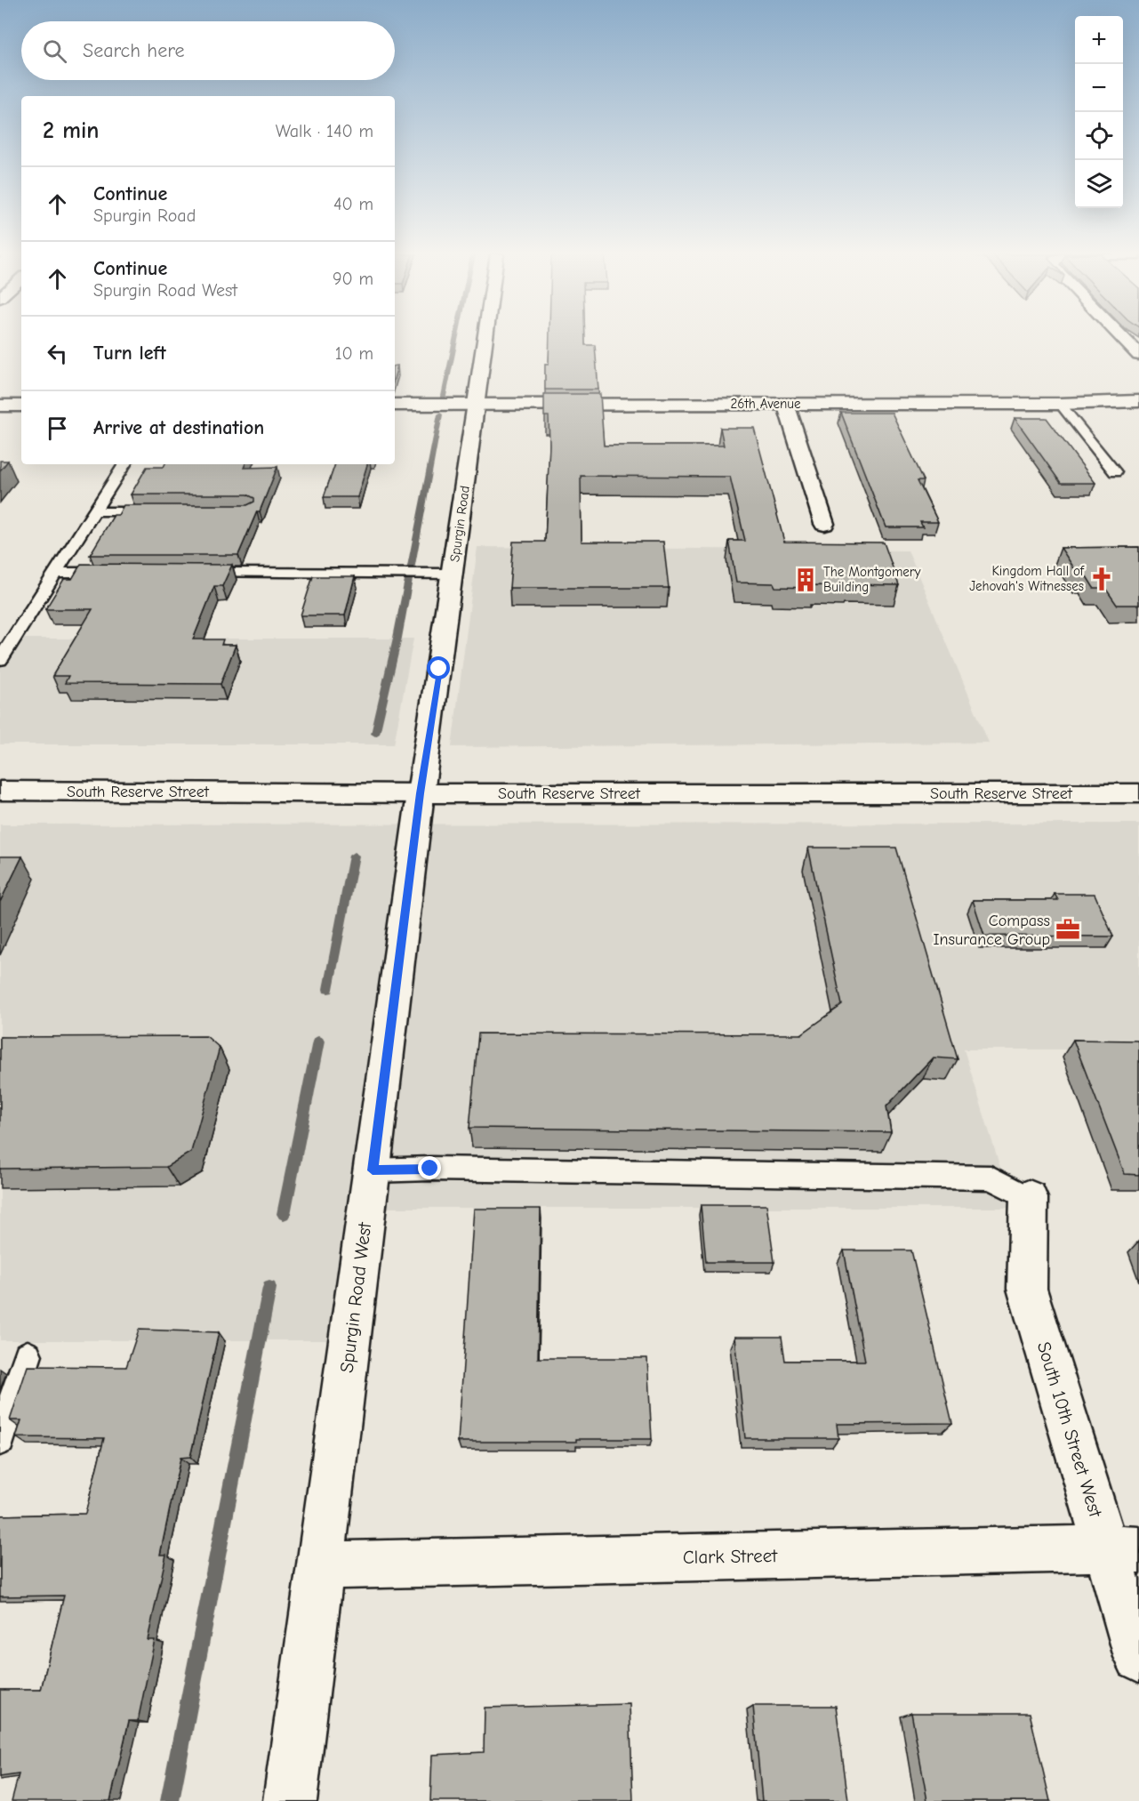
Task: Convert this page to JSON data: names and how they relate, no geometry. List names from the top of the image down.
{
  "streets": {
    "main road": [
      "26th Avenue",
      "Spurgin Road",
      "South Reserve Street",
      "Spurgin Road West",
      "South 10th Street West",
      "Clark Street"
    ]
  },
  "crossings": [
    ["26th Avenue", "Spurgin Road"],
    ["Spurgin Road", "South Reserve Street"],
    ["Spurgin Road", "Spurgin Road West"],
    ["South Reserve Street", "Spurgin Road West"],
    ["Spurgin Road West", "Clark Street"],
    ["South 10th Street West", "Clark Street"]
  ],
  "places": {
    "church": ["Kingdom Hall of Jehovah's Witnesses"],
    "building": ["The Montgomery Building"],
    "office": ["Compass Insurance Group"]
  },
  "page": {
    "map_buttons": ["+", "−"],
    "search": "Search here",
    "heading": ["2 min", "Walk · 140 m"],
    "list": [
      ["Continue", "Spurgin Road", "40 m"],
      ["Continue", "Spurgin Road West", "90 m"],
      ["Turn left", "10 m"],
      "Arrive at destination"
    ]
  }
}
